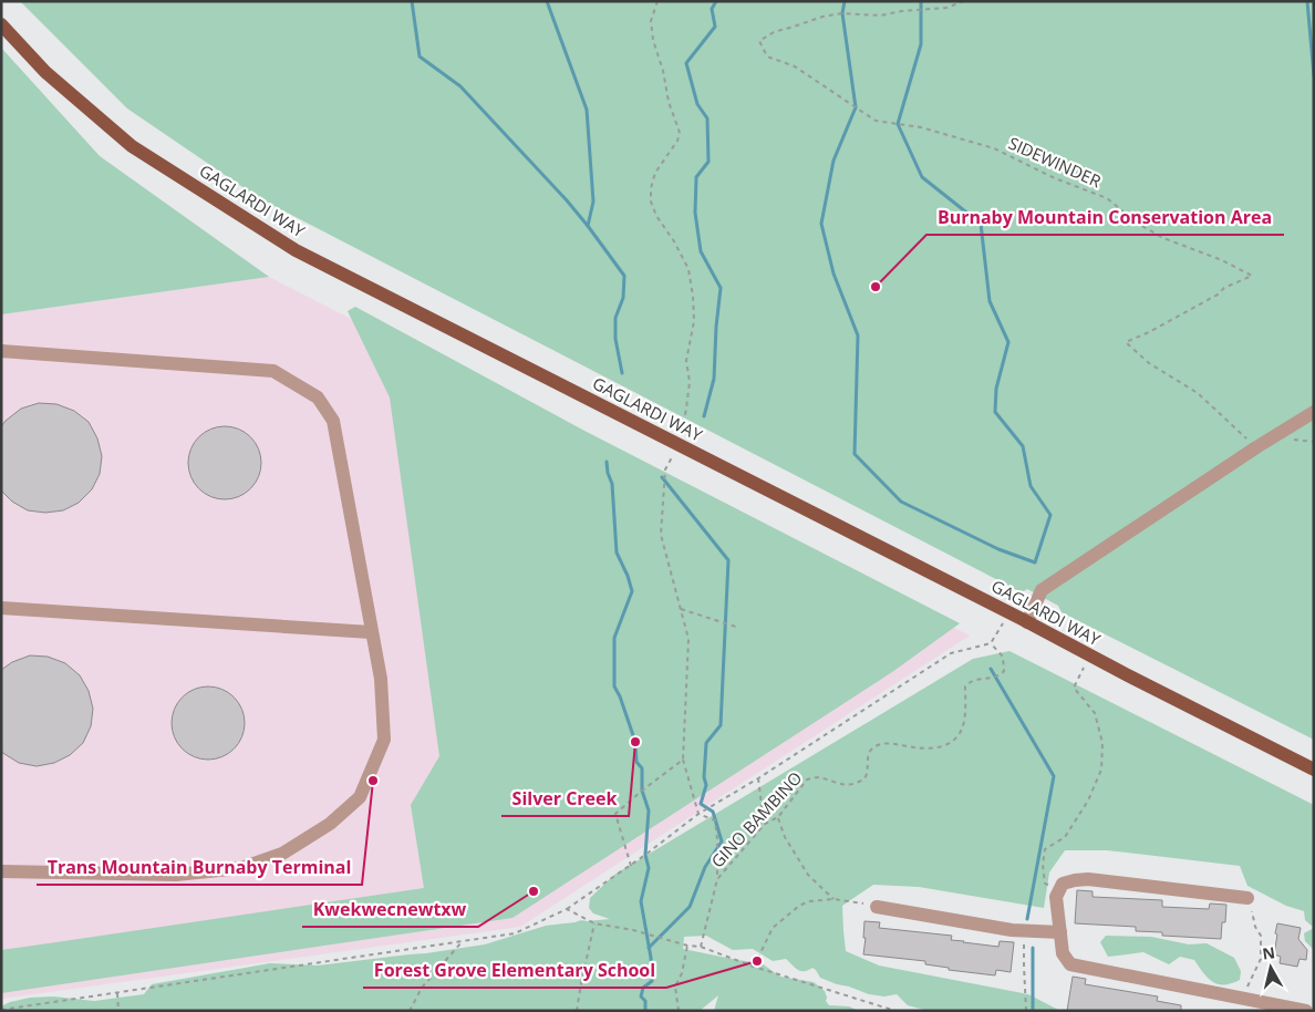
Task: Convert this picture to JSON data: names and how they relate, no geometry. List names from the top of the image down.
{
  "streets": {
    "main road": ["GAGLARDI WAY"],
    "path": ["SIDEWINDER", "GINO BAMBINO"]
  },
  "places": [
    "Burnaby Mountain Conservation Area",
    "Silver Creek",
    "Trans Mountain Burnaby Terminal",
    "Kwekwecnewtxw",
    "Forest Grove Elementary School"
  ],
  "north": "top"
}
